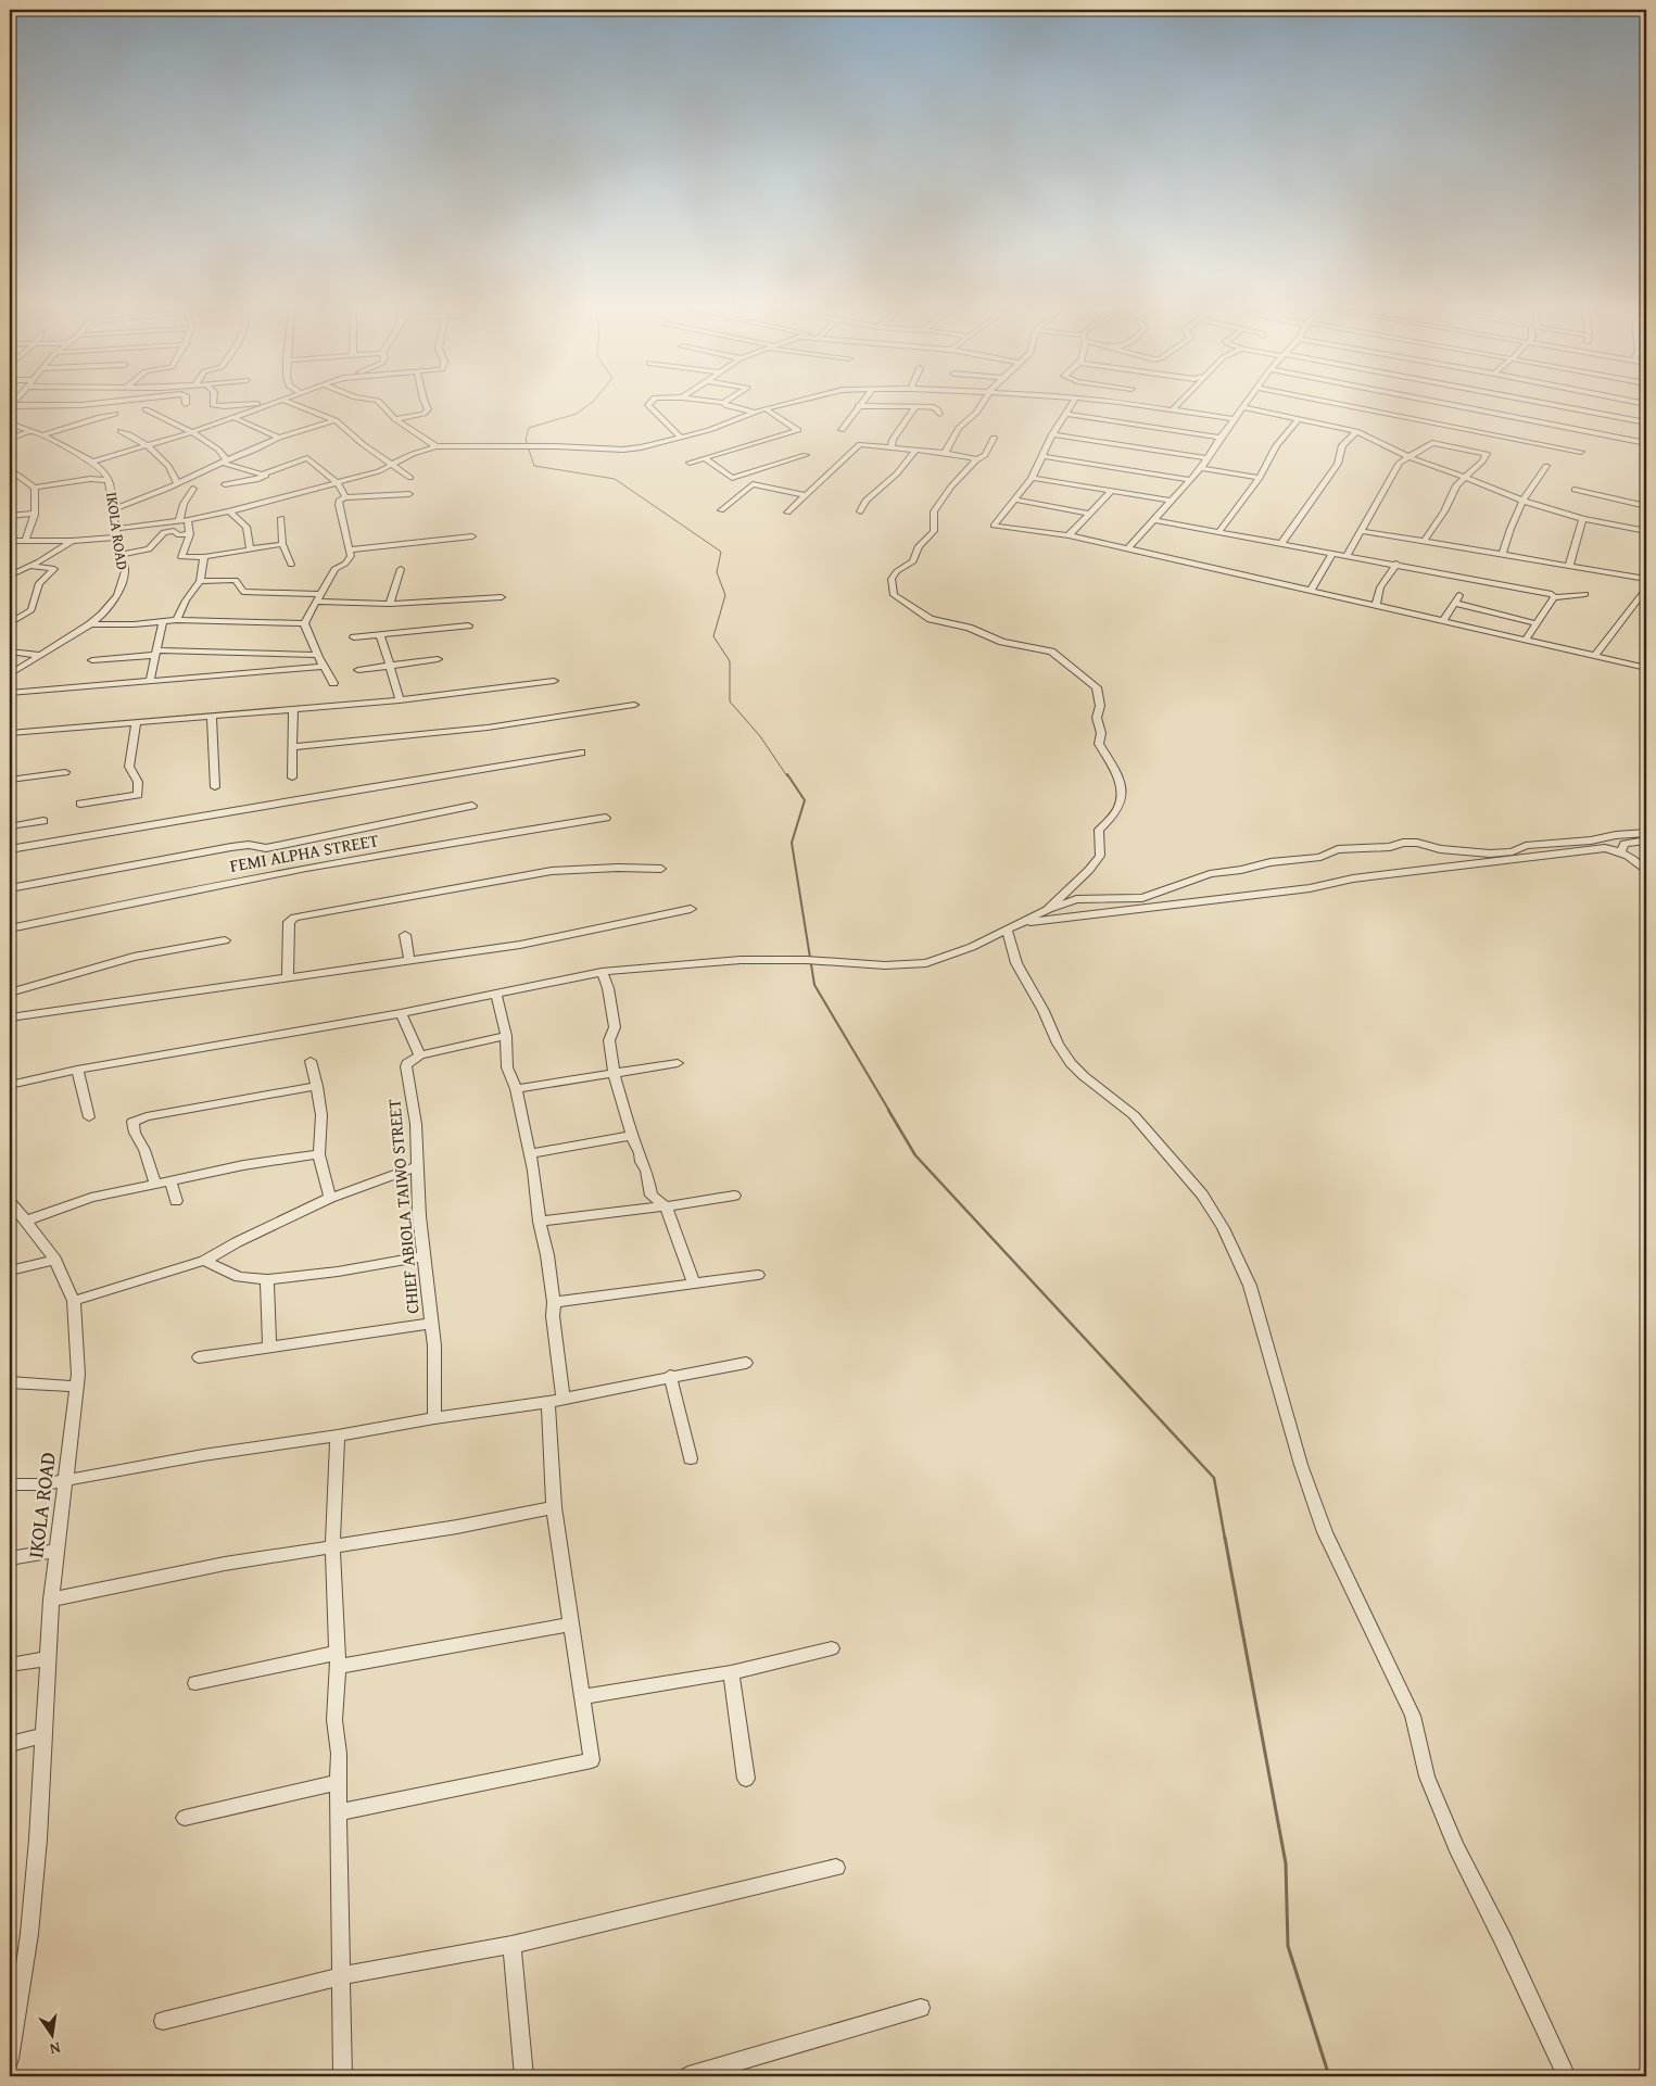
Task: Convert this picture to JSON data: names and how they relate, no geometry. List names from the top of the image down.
{
  "streets": {
    "street": ["IKOLA ROAD", "FEMI ALPHA STREET", "CHIEF ABIOLA TAIWO STREET"]
  },
  "north": "bottom"
}
